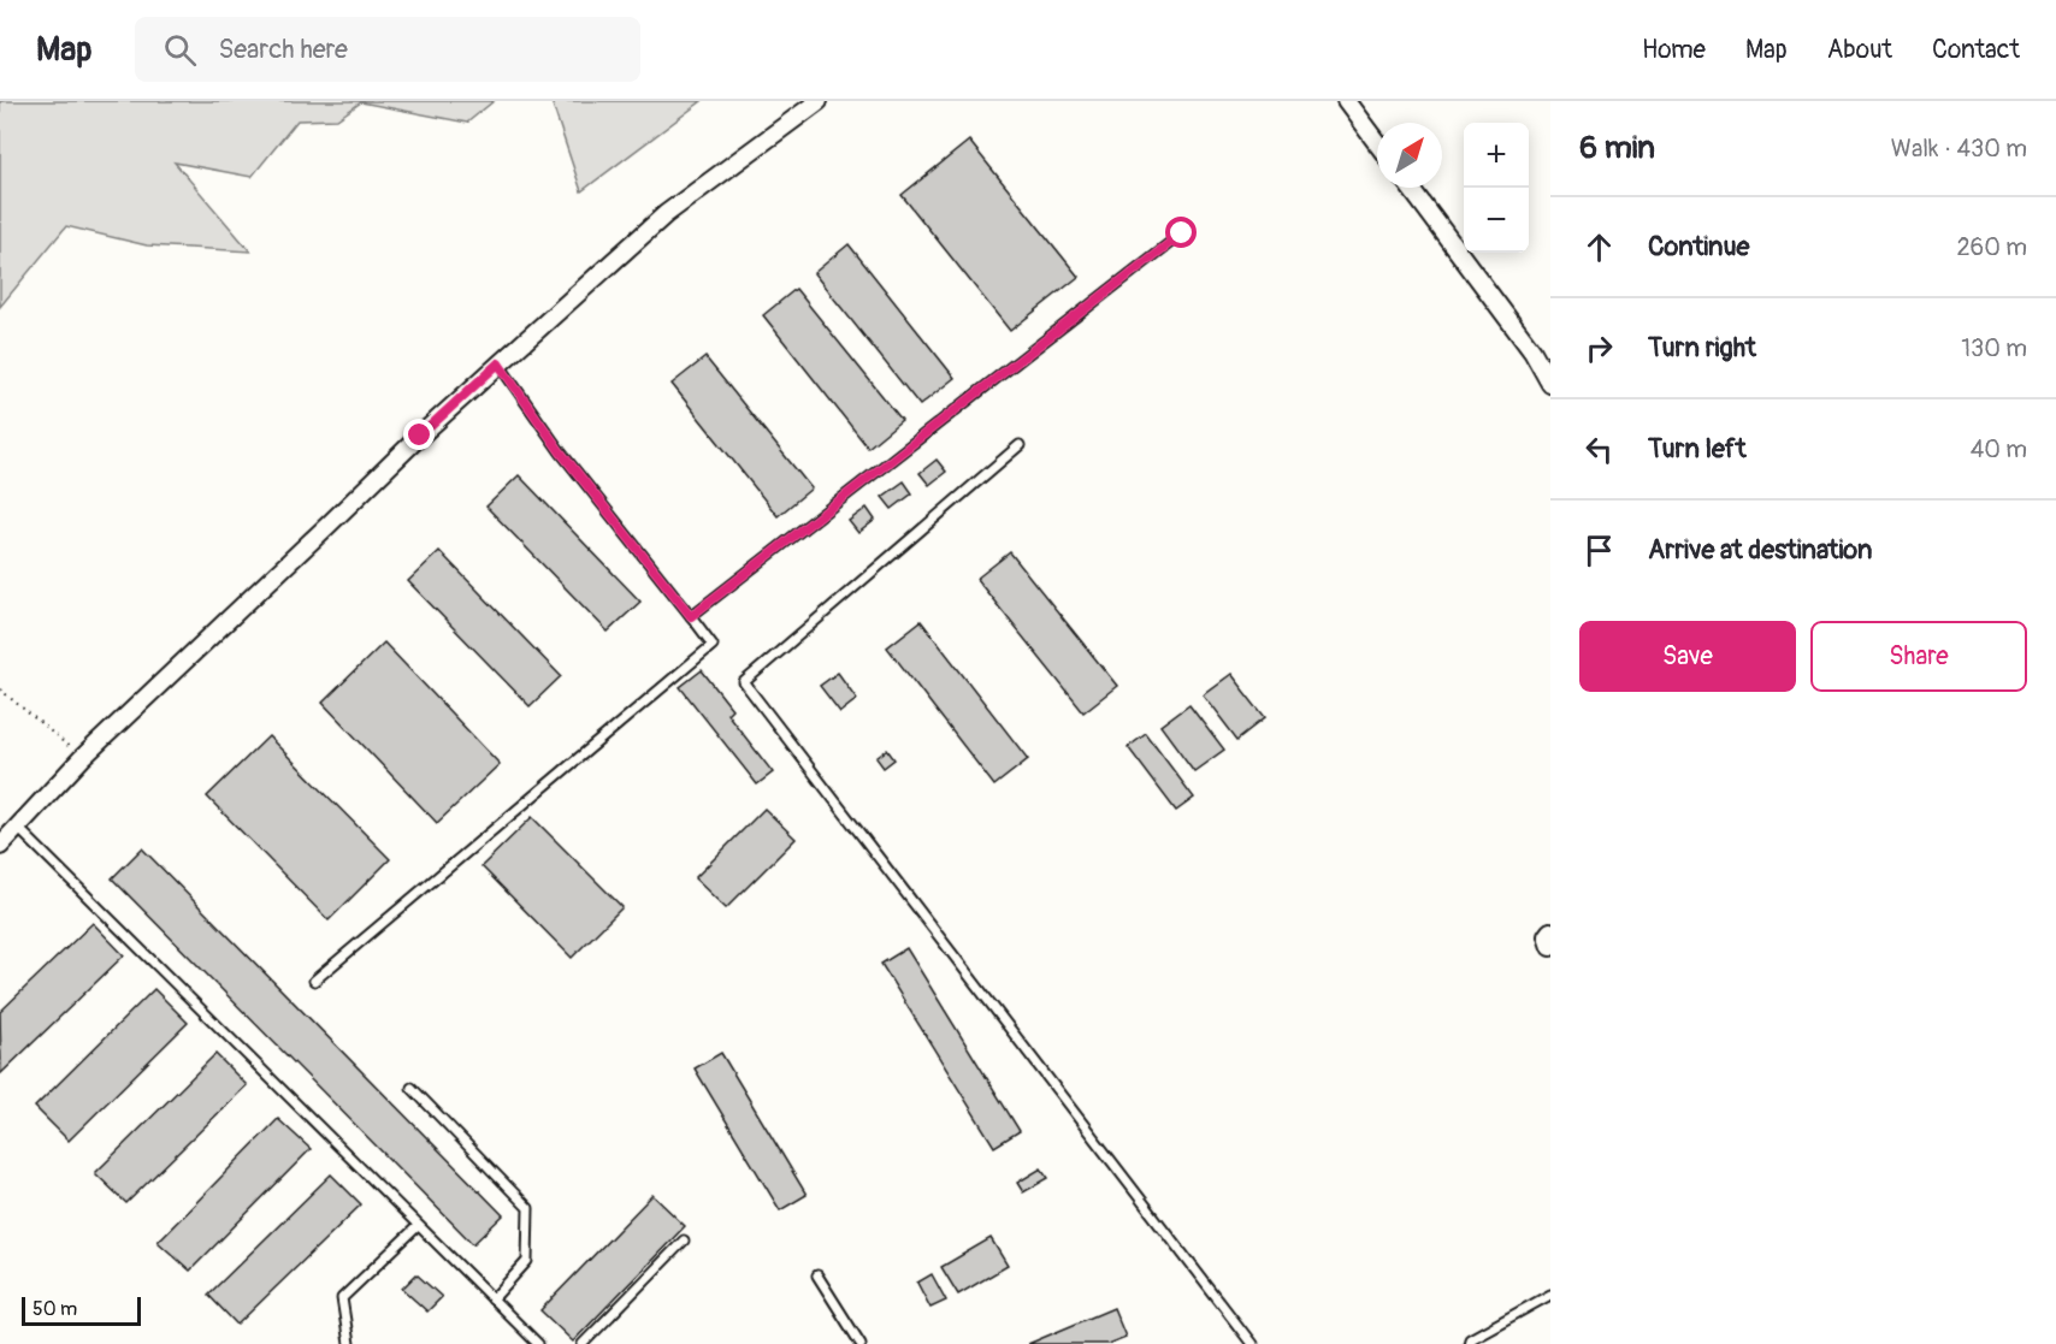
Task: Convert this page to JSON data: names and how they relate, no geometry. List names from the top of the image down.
{
  "scale_bar": "50 m",
  "north": "top right",
  "page": {
    "header": "Map",
    "search": "Search here",
    "nav": [
      "Home",
      "Map",
      "About",
      "Contact"
    ],
    "heading": ["6 min", "Walk · 430 m"],
    "map_buttons": ["+", "−"],
    "list": [
      ["Continue", "260 m"],
      ["Turn right", "130 m"],
      ["Turn left", "40 m"],
      "Arrive at destination"
    ],
    "buttons": ["Save", "Share"],
    "scale": "50 m"
  }
}
